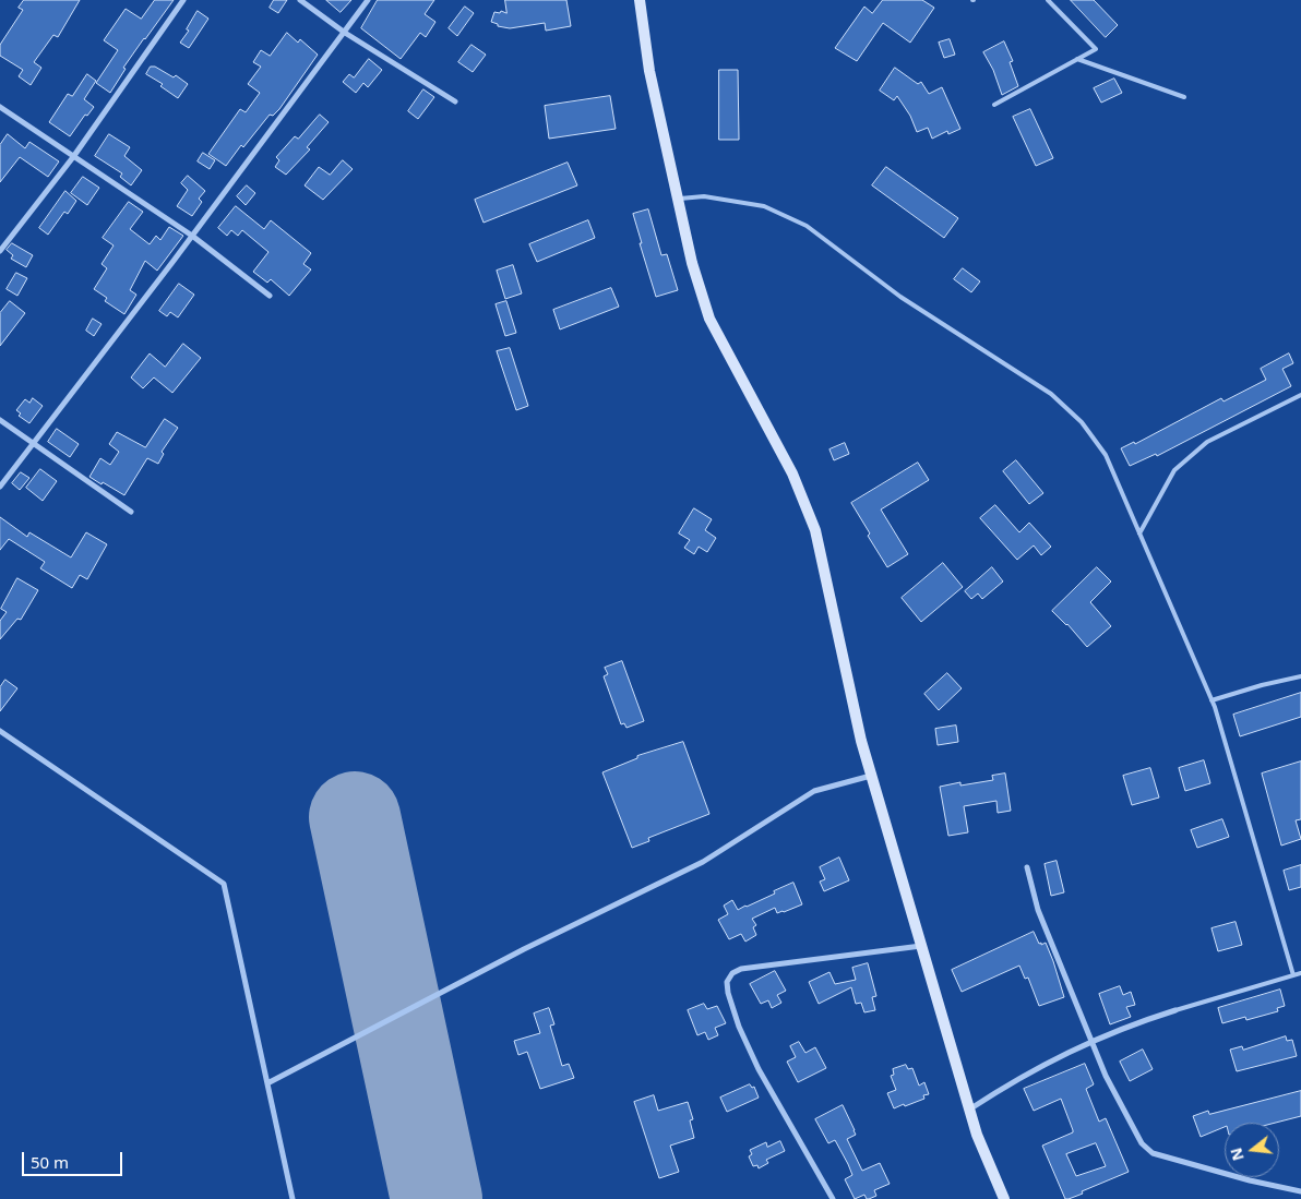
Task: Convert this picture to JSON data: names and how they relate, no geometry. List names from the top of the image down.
{
  "scale_bar": "50 m",
  "north": "left"
}
